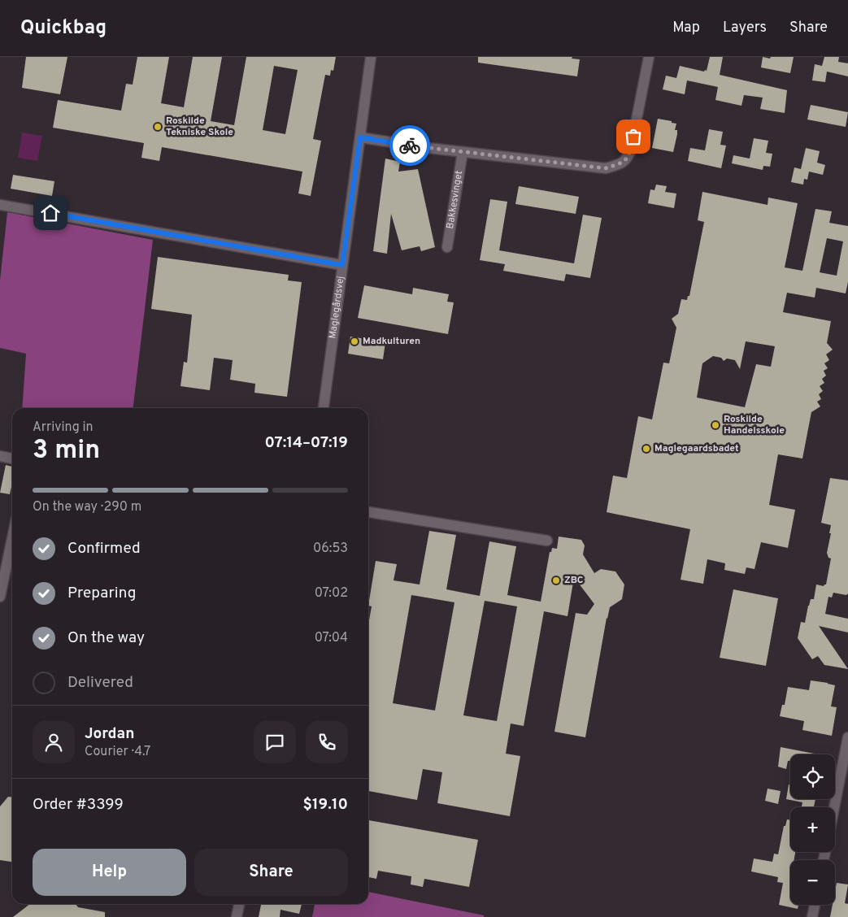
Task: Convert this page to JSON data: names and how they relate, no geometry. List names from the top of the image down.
{
  "streets": {
    "street": ["Bakkesvinget", "Maglegårdsvej"]
  },
  "places": [
    "Roskilde Tekniske Skole",
    "Madkulturen",
    "Roskilde Handelsskole",
    "Maglegaardsbadet",
    "ZBC"
  ],
  "page": {
    "header": "Quickbag",
    "nav": ["Map", "Layers", "Share"],
    "heading": ["3 min", "Arriving in", "07:14–07:19"],
    "panel": [
      "Jordan",
      "Courier · 4.7",
      "Order #3399",
      "$19.10"
    ],
    "bar": "On the way · 290 m",
    "list": [
      ["Confirmed", "06:53"],
      ["Preparing", "07:02"],
      ["On the way", "07:04"],
      "Delivered"
    ],
    "map_buttons": ["+", "−"],
    "buttons": ["Help", "Share"]
  }
}
